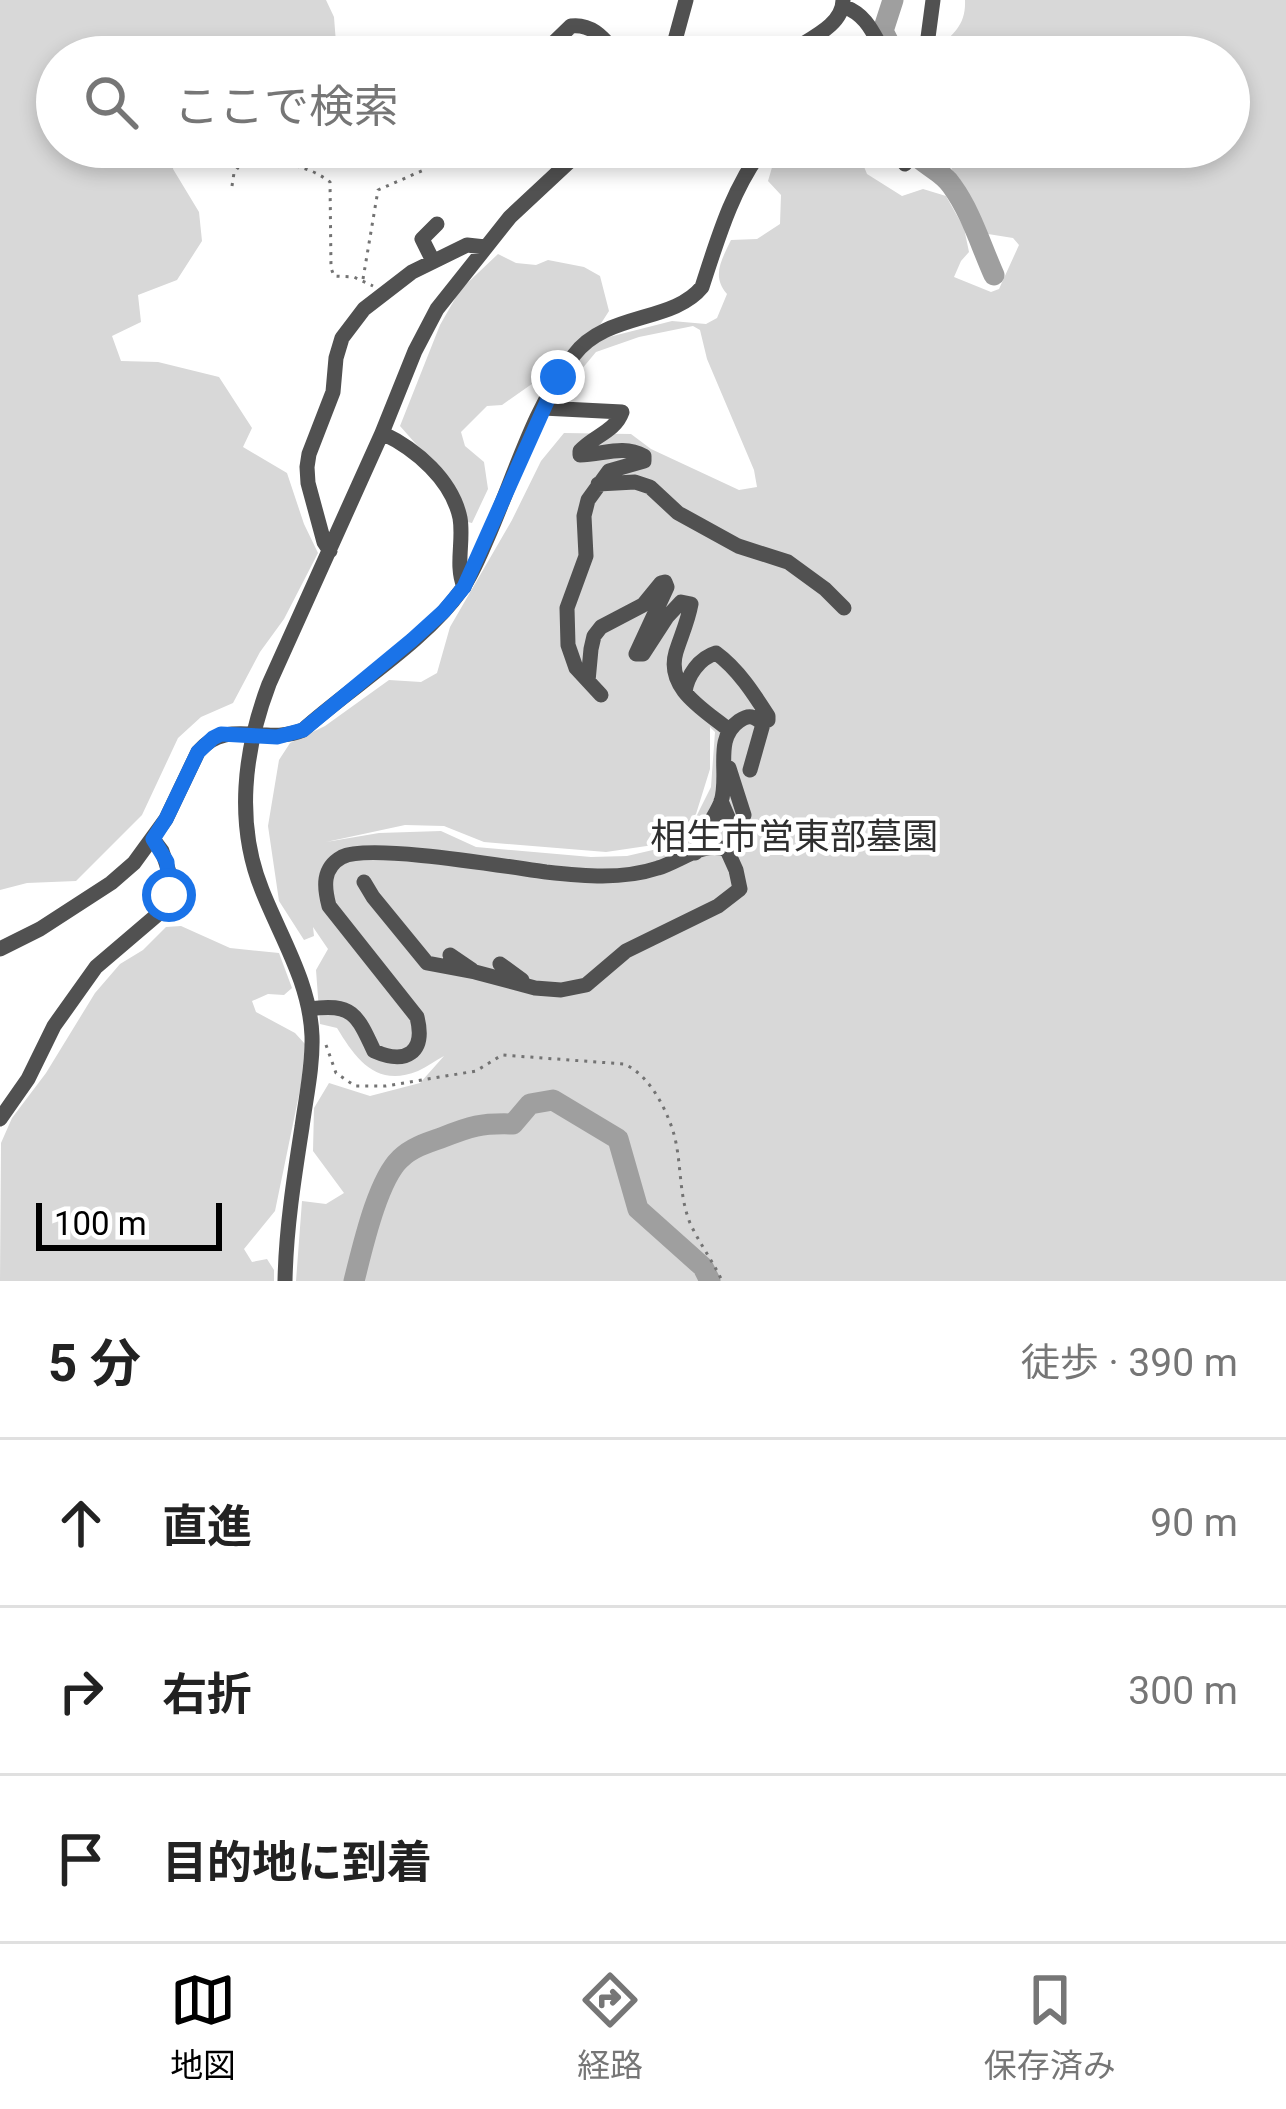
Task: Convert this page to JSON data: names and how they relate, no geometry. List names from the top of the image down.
{
  "parks": ["相生市営東部墓園"],
  "scale_bar": "100 m",
  "page": {
    "search": "ここで検索",
    "scale": "100 m",
    "heading": ["5 分", "徒歩 · 390 m"],
    "list": [
      ["直進", "90 m"],
      ["右折", "300 m"],
      "目的地に到着"
    ],
    "nav": ["地図", "経路", "保存済み"]
  }
}
